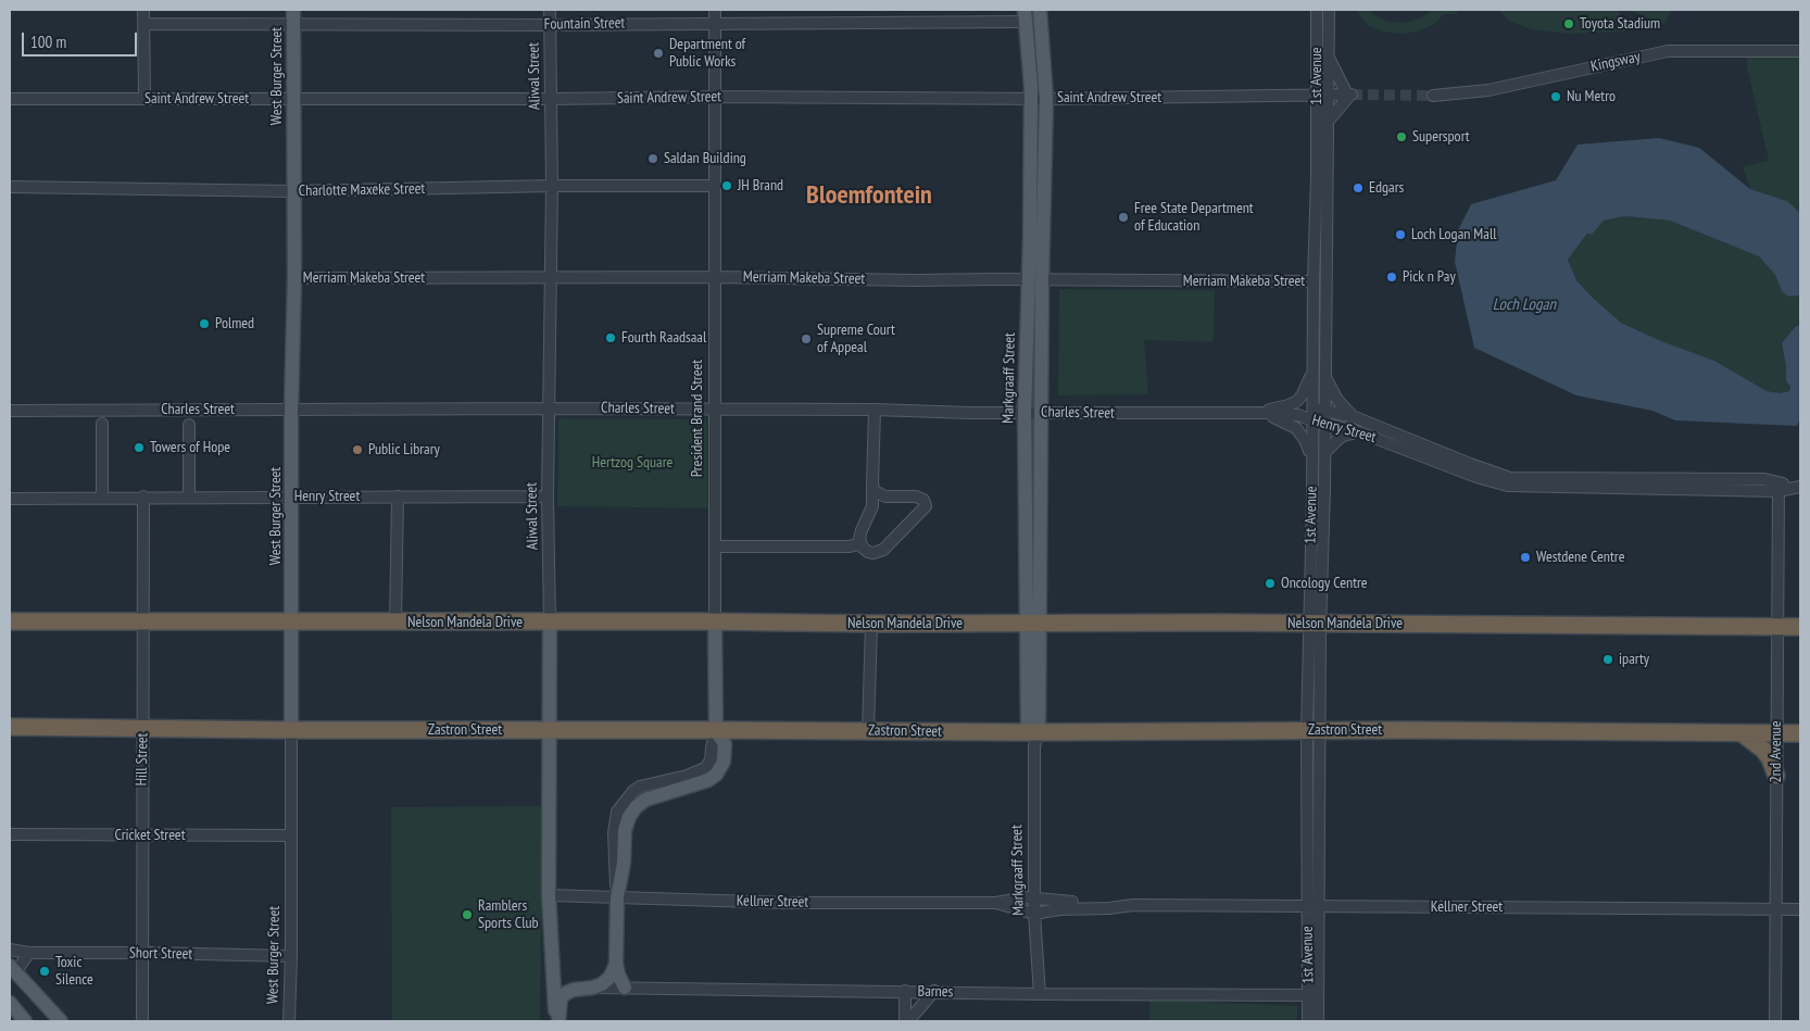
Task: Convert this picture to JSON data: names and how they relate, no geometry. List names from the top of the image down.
{
  "streets": {
    "highway": ["Nelson Mandela Drive", "Zastron Street"],
    "main road": [
      "West Burger Street",
      "Aliwal Street",
      "Markgraaff Street",
      "President Brand Street"
    ],
    "street": [
      "Fountain Street",
      "Kingsway",
      "1st Avenue",
      "Saint Andrew Street",
      "Charlotte Maxeke Street",
      "Merriam Makeba Street",
      "Charles Street",
      "Henry Street",
      "2nd Avenue",
      "Hill Street",
      "Cricket Street",
      "Kellner Street",
      "Short Street",
      "Barnes"
    ]
  },
  "crossings": [
    ["Fountain Street", "West Burger Street"],
    ["Fountain Street", "Aliwal Street"],
    ["Fountain Street", "Markgraaff Street"],
    ["Fountain Street", "President Brand Street"],
    ["West Burger Street", "Saint Andrew Street"],
    ["West Burger Street", "Charlotte Maxeke Street"],
    ["West Burger Street", "Merriam Makeba Street"],
    ["West Burger Street", "Charles Street"],
    ["West Burger Street", "Henry Street"],
    ["West Burger Street", "Nelson Mandela Drive"],
    ["West Burger Street", "Zastron Street"],
    ["West Burger Street", "Cricket Street"],
    ["West Burger Street", "Short Street"],
    ["Aliwal Street", "Saint Andrew Street"],
    ["Aliwal Street", "Charlotte Maxeke Street"],
    ["Aliwal Street", "Merriam Makeba Street"],
    ["Aliwal Street", "Charles Street"],
    ["Aliwal Street", "Henry Street"],
    ["Aliwal Street", "Nelson Mandela Drive"],
    ["Aliwal Street", "Zastron Street"],
    ["Aliwal Street", "Kellner Street"],
    ["Aliwal Street", "Barnes"],
    ["1st Avenue", "Saint Andrew Street"],
    ["1st Avenue", "Merriam Makeba Street"],
    ["1st Avenue", "Henry Street"],
    ["1st Avenue", "Nelson Mandela Drive"],
    ["1st Avenue", "Zastron Street"],
    ["1st Avenue", "Kellner Street"],
    ["1st Avenue", "Barnes"],
    ["Saint Andrew Street", "Markgraaff Street"],
    ["Saint Andrew Street", "President Brand Street"],
    ["Charlotte Maxeke Street", "President Brand Street"],
    ["Merriam Makeba Street", "Markgraaff Street"],
    ["Merriam Makeba Street", "President Brand Street"],
    ["Markgraaff Street", "Charles Street"],
    ["Markgraaff Street", "Nelson Mandela Drive"],
    ["Markgraaff Street", "Zastron Street"],
    ["Markgraaff Street", "Kellner Street"],
    ["Markgraaff Street", "Barnes"],
    ["Charles Street", "President Brand Street"],
    ["Charles Street", "Henry Street"],
    ["President Brand Street", "Nelson Mandela Drive"],
    ["President Brand Street", "Zastron Street"],
    ["President Brand Street", "Kellner Street"],
    ["Henry Street", "2nd Avenue"],
    ["Henry Street", "Hill Street"],
    ["Nelson Mandela Drive", "2nd Avenue"],
    ["Nelson Mandela Drive", "Hill Street"],
    ["Zastron Street", "2nd Avenue"],
    ["Zastron Street", "Hill Street"],
    ["2nd Avenue", "Kellner Street"],
    ["Hill Street", "Cricket Street"],
    ["Hill Street", "Short Street"]
  ],
  "districts": ["Bloemfontein"],
  "water": ["Loch Logan"],
  "parks": ["Hertzog Square"],
  "places": [
    "Toyota Stadium",
    "Department of Public Works",
    "Nu Metro",
    "Supersport",
    "Saldan Building",
    "JH Brand",
    "Edgars",
    "Free State Department of Education",
    "Loch Logan Mall",
    "Pick n Pay",
    "Polmed",
    "Fourth Raadsaal",
    "Supreme Court of Appeal",
    "Towers of Hope",
    "Public Library",
    "Westdene Centre",
    "Oncology Centre",
    "iparty",
    "Ramblers Sports Club",
    "Toxic Silence"
  ],
  "scale_bar": "100 m"
}
